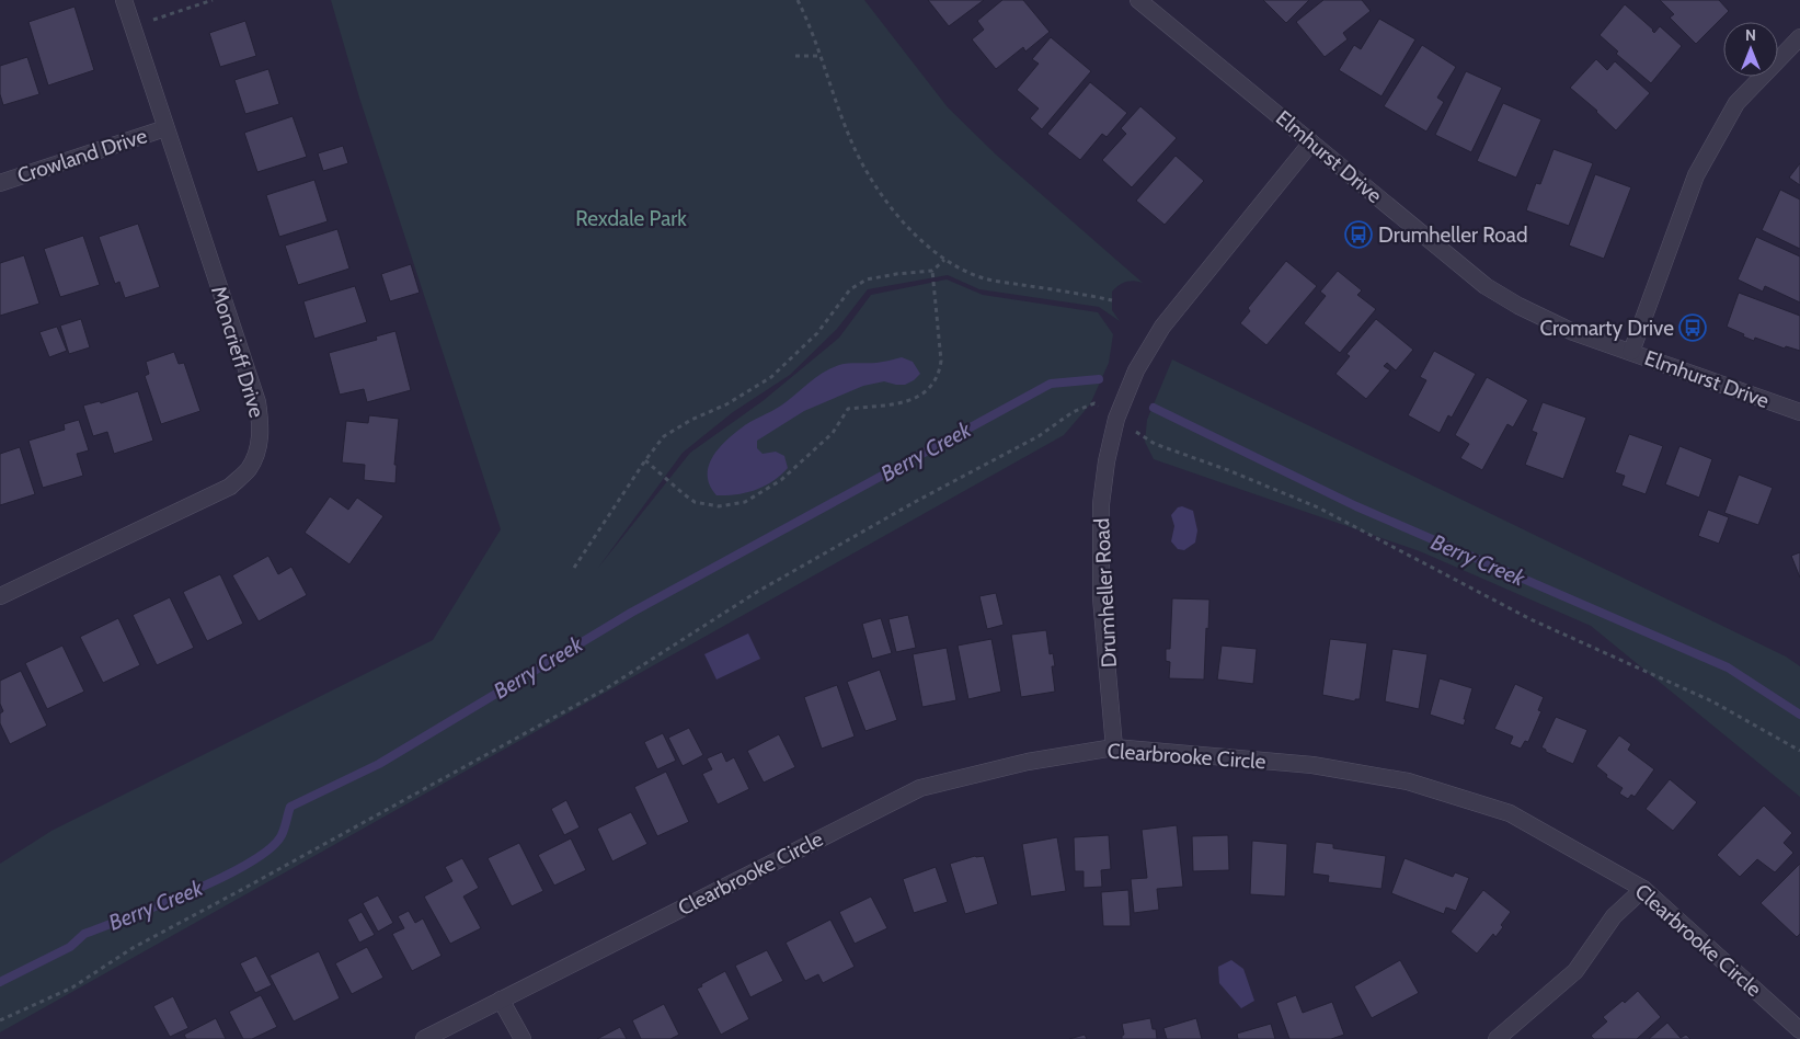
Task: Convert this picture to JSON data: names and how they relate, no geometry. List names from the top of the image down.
{
  "streets": {
    "street": [
      "Crowland Drive",
      "Elmhurst Drive",
      "Moncrieff Drive",
      "Drumheller Road",
      "Clearbrooke Circle"
    ]
  },
  "crossings": [
    ["Crowland Drive", "Moncrieff Drive"],
    ["Elmhurst Drive", "Drumheller Road"],
    ["Drumheller Road", "Clearbrooke Circle"]
  ],
  "water": ["Berry Creek"],
  "parks": ["Rexdale Park"],
  "places": {
    "bus stop": ["Drumheller Road", "Cromarty Drive"]
  },
  "north": "top"
}
